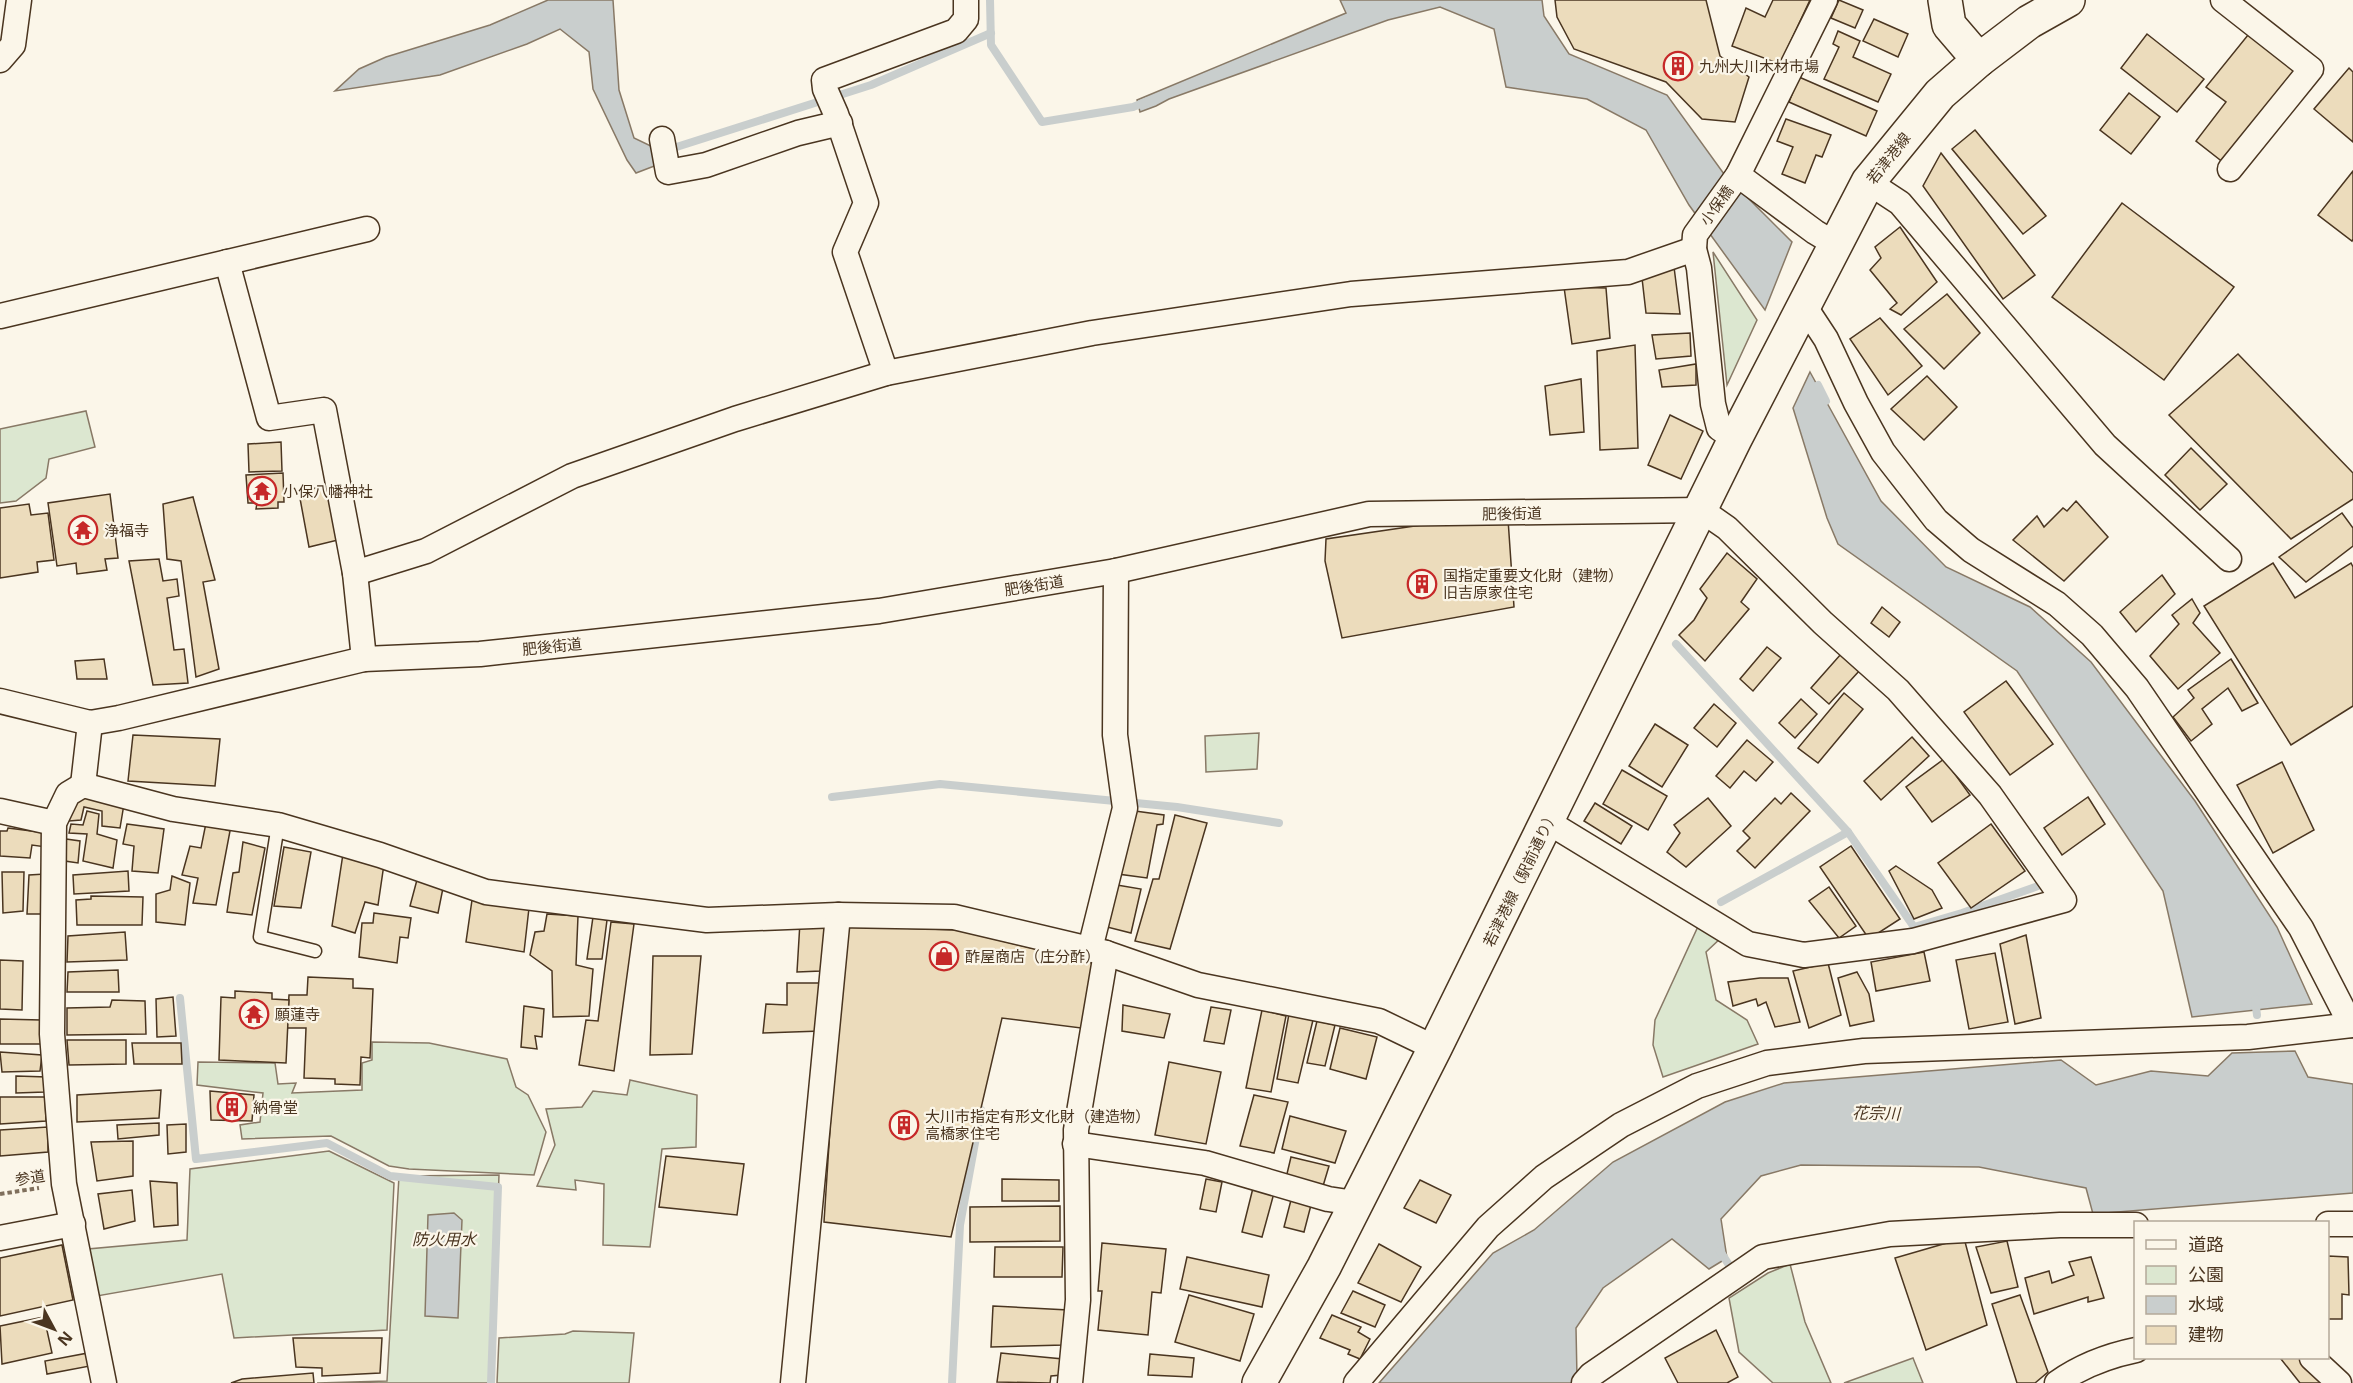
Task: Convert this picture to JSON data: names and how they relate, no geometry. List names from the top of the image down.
{
  "streets": {
    "main road": ["若津港線", "若津港線（駅前通り）"],
    "street": ["小保橋", "肥後街道"],
    "path": ["参道"]
  },
  "crossings": [
    ["若津港線", "若津港線（駅前通り）"],
    ["肥後街道", "若津港線（駅前通り）"]
  ],
  "water": ["花宗川", "防火用水"],
  "places": {
    "building": [
      "九州大川木材市場",
      "国指定重要文化財（建物） 旧吉原家住宅",
      "納骨堂",
      "大川市指定有形文化財（建造物） 高橋家住宅"
    ],
    "temple": ["小保八幡神社", "浄福寺", "願蓮寺"],
    "shop": ["酢屋商店（庄分酢）"]
  },
  "legend": [
    "道路",
    "公園",
    "水域",
    "建物"
  ],
  "north": "bottom right"
}
